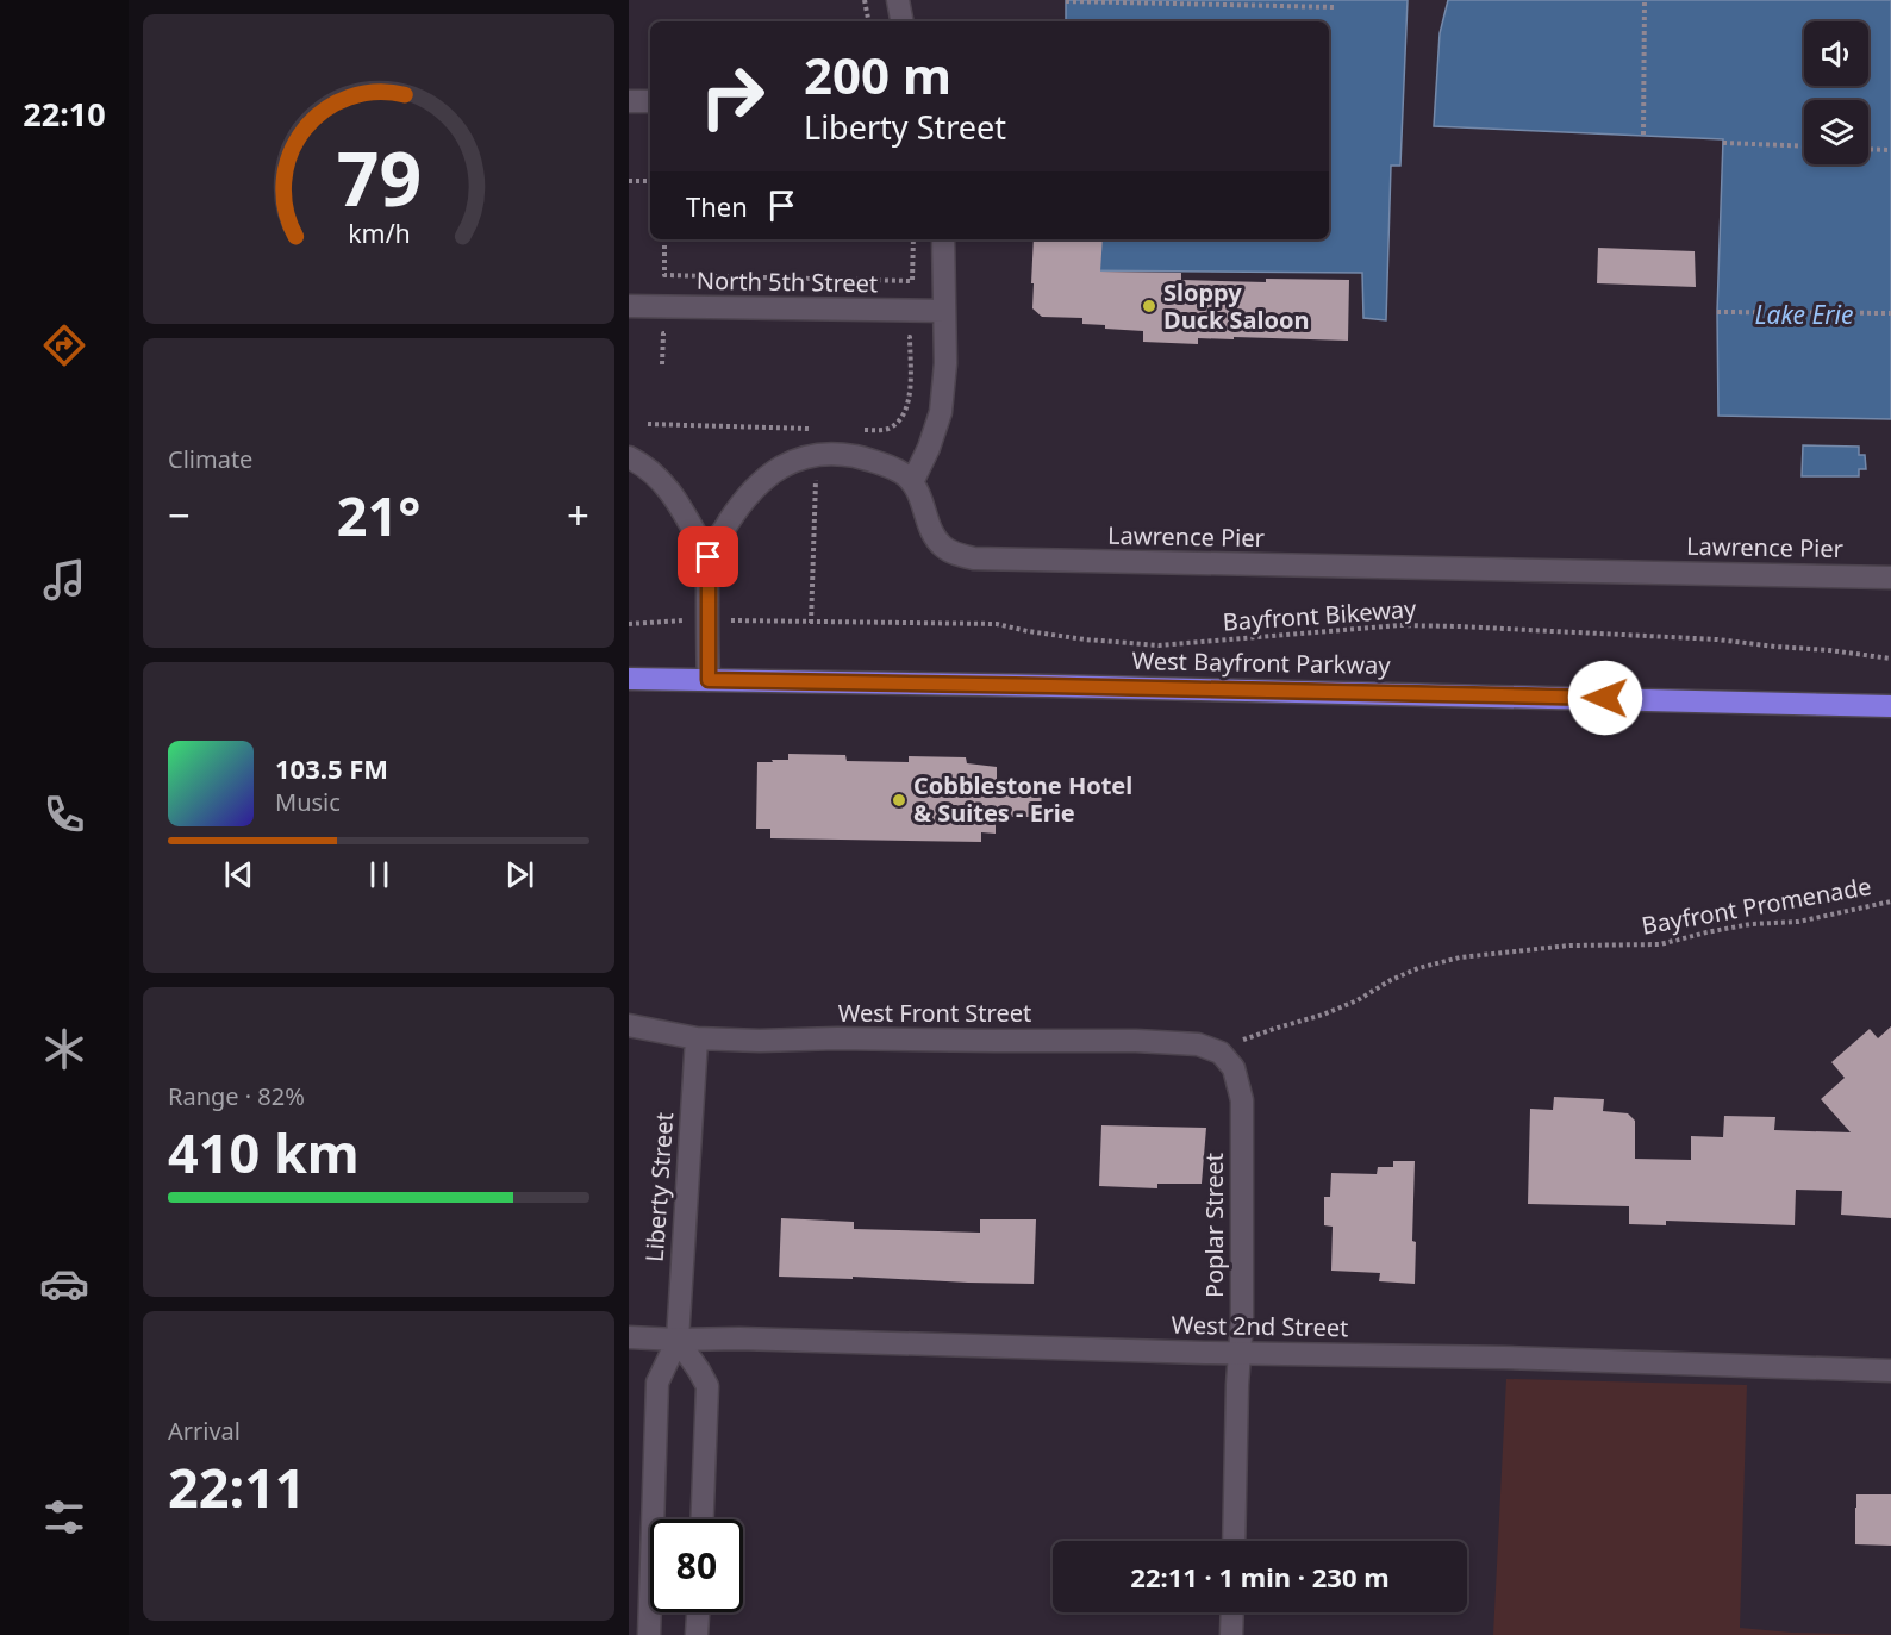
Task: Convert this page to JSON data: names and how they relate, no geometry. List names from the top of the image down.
{
  "streets": {
    "highway": ["West Bayfront Parkway"],
    "street": [
      "North 5th Street",
      "Lawrence Pier",
      "West Front Street",
      "Liberty Street",
      "Poplar Street",
      "West 2nd Street"
    ],
    "path": ["Bayfront Bikeway", "Bayfront Promenade"]
  },
  "crossings": [
    ["Bayfront Promenade", "West Front Street"],
    ["Bayfront Promenade", "Poplar Street"],
    ["West Front Street", "Liberty Street"],
    ["West Front Street", "Poplar Street"],
    ["Liberty Street", "West 2nd Street"],
    ["Poplar Street", "West 2nd Street"]
  ],
  "water": ["Lake Erie"],
  "places": ["Sloppy Duck Saloon", "Cobblestone Hotel & Suites - Erie"],
  "page": {
    "tabs": "22:10",
    "turn": ["200 m", "Liberty Street"],
    "then": "Then",
    "tile": [
      "Climate",
      ["Range · 82%", "410 km"],
      ["Arrival", "22:11"]
    ],
    "heat": ["−", "21°", "+"],
    "song": ["103.5 FM", "Music"],
    "limit": "80",
    "trip": "22:11 · 1 min · 230 m",
    "gauge": ["79", "km/h"]
  }
}
